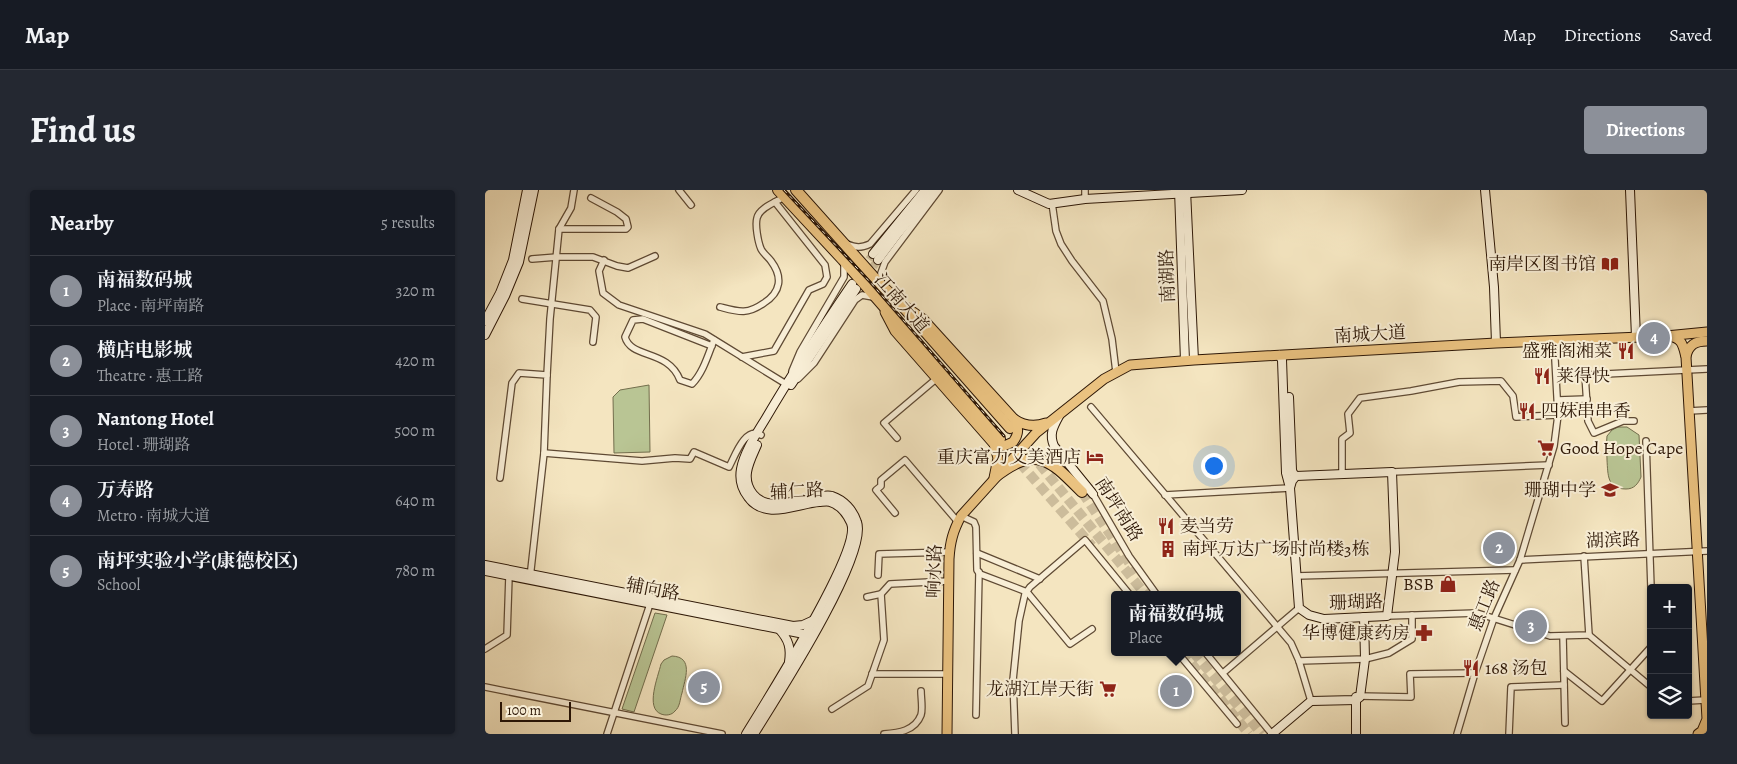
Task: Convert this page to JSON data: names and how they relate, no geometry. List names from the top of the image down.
{
  "streets": {
    "highway": ["江南大道"],
    "main road": ["南城大道", "响水路"],
    "street": [
      "辅仁路",
      "南坪南路",
      "湖滨路",
      "辅向路",
      "珊瑚路",
      "惠工路"
    ]
  },
  "crossings": [
    ["南城大道", "南坪南路"],
    ["南城大道", "响水路"],
    ["南城大道", "惠工路"],
    ["辅仁路", "辅向路"],
    ["南坪南路", "响水路"],
    ["湖滨路", "惠工路"],
    ["珊瑚路", "惠工路"]
  ],
  "places": {
    "library": ["南岸区图书馆"],
    "restaurant": [
      "盛雅阁湘菜",
      "莱得快",
      "四妹串串香",
      "麦当劳",
      "168 汤包"
    ],
    "supermarket": ["Good Hope Cape", "龙湖江岸天街"],
    "hotel": ["重庆富力艾美酒店"],
    "school or university": ["珊瑚中学"],
    "building": ["南坪万达广场时尚楼3栋"],
    "shop": ["BSB"],
    "pharmacy": ["华博健康药房"]
  },
  "scale_bar": "100 m",
  "page": {
    "header": "Map",
    "nav": ["Map", "Directions", "Saved"],
    "title": "Find us",
    "buttons": "Directions",
    "heading": ["Nearby", "5 results"],
    "list": [
      {
        "mark": "1",
        "name": "南福数码城",
        "note": "Place · 南坪南路",
        "value": "320 m"
      },
      {
        "mark": "2",
        "name": "横店电影城",
        "note": "Theatre · 惠工路",
        "value": "420 m"
      },
      {
        "mark": "3",
        "name": "Nantong Hotel",
        "note": "Hotel · 珊瑚路",
        "value": "500 m"
      },
      {
        "mark": "4",
        "name": "万寿路",
        "note": "Metro · 南城大道",
        "value": "640 m"
      },
      {
        "mark": "5",
        "name": "南坪实验小学(康德校区)",
        "note": "School",
        "value": "780 m"
      }
    ],
    "pins": [
      "4",
      "2",
      "3",
      "5",
      "1"
    ],
    "map_buttons": ["+", "−"],
    "popup": ["南福数码城", "Place"],
    "scale": "100 m"
  }
}
